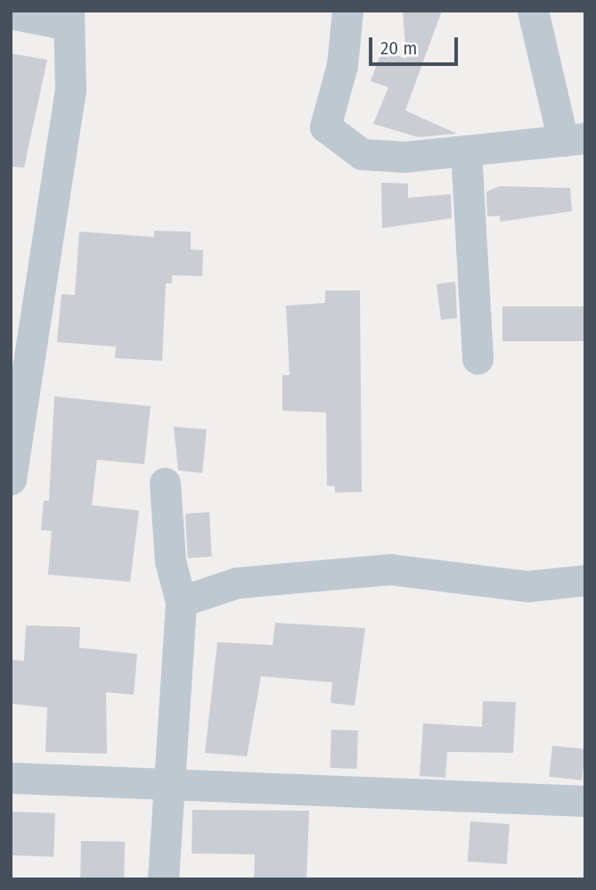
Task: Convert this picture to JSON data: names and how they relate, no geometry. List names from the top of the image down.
{
  "scale_bar": "20 m"
}
